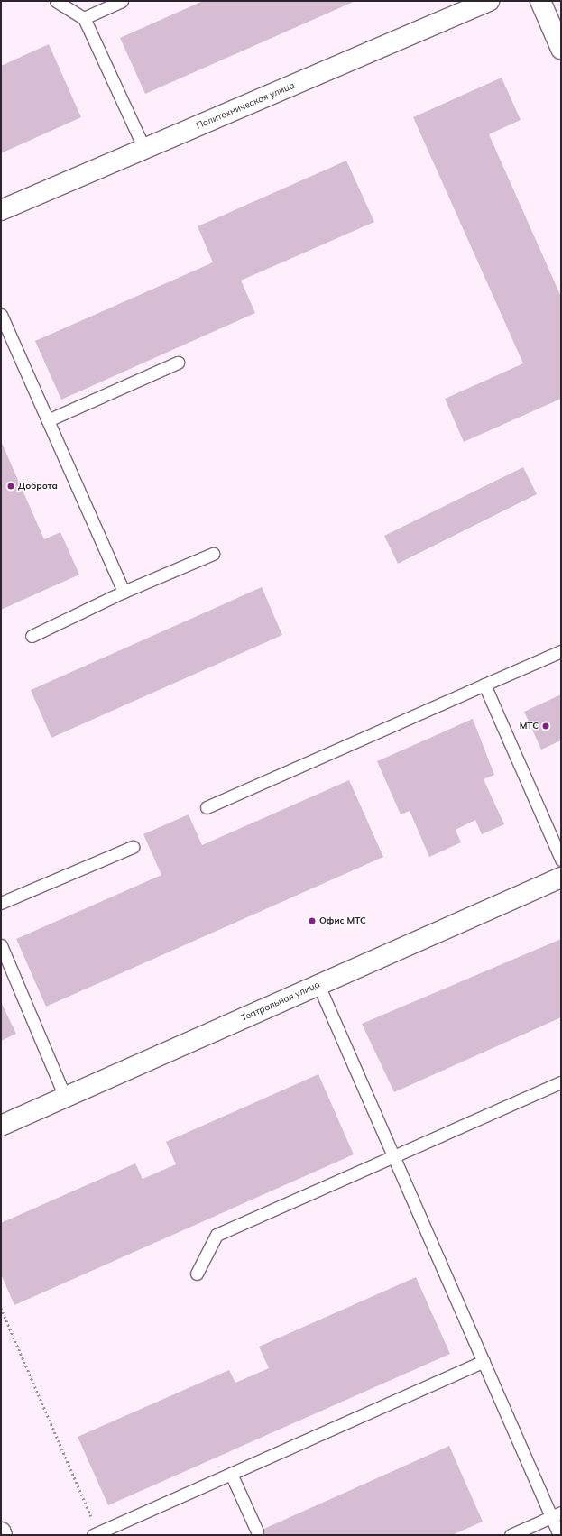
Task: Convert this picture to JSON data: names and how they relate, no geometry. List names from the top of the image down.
{
  "streets": {
    "main road": ["Политехническая улица", "Театральная улица"]
  },
  "places": ["Доброта", "МТС", "Офис МТС"]
}
